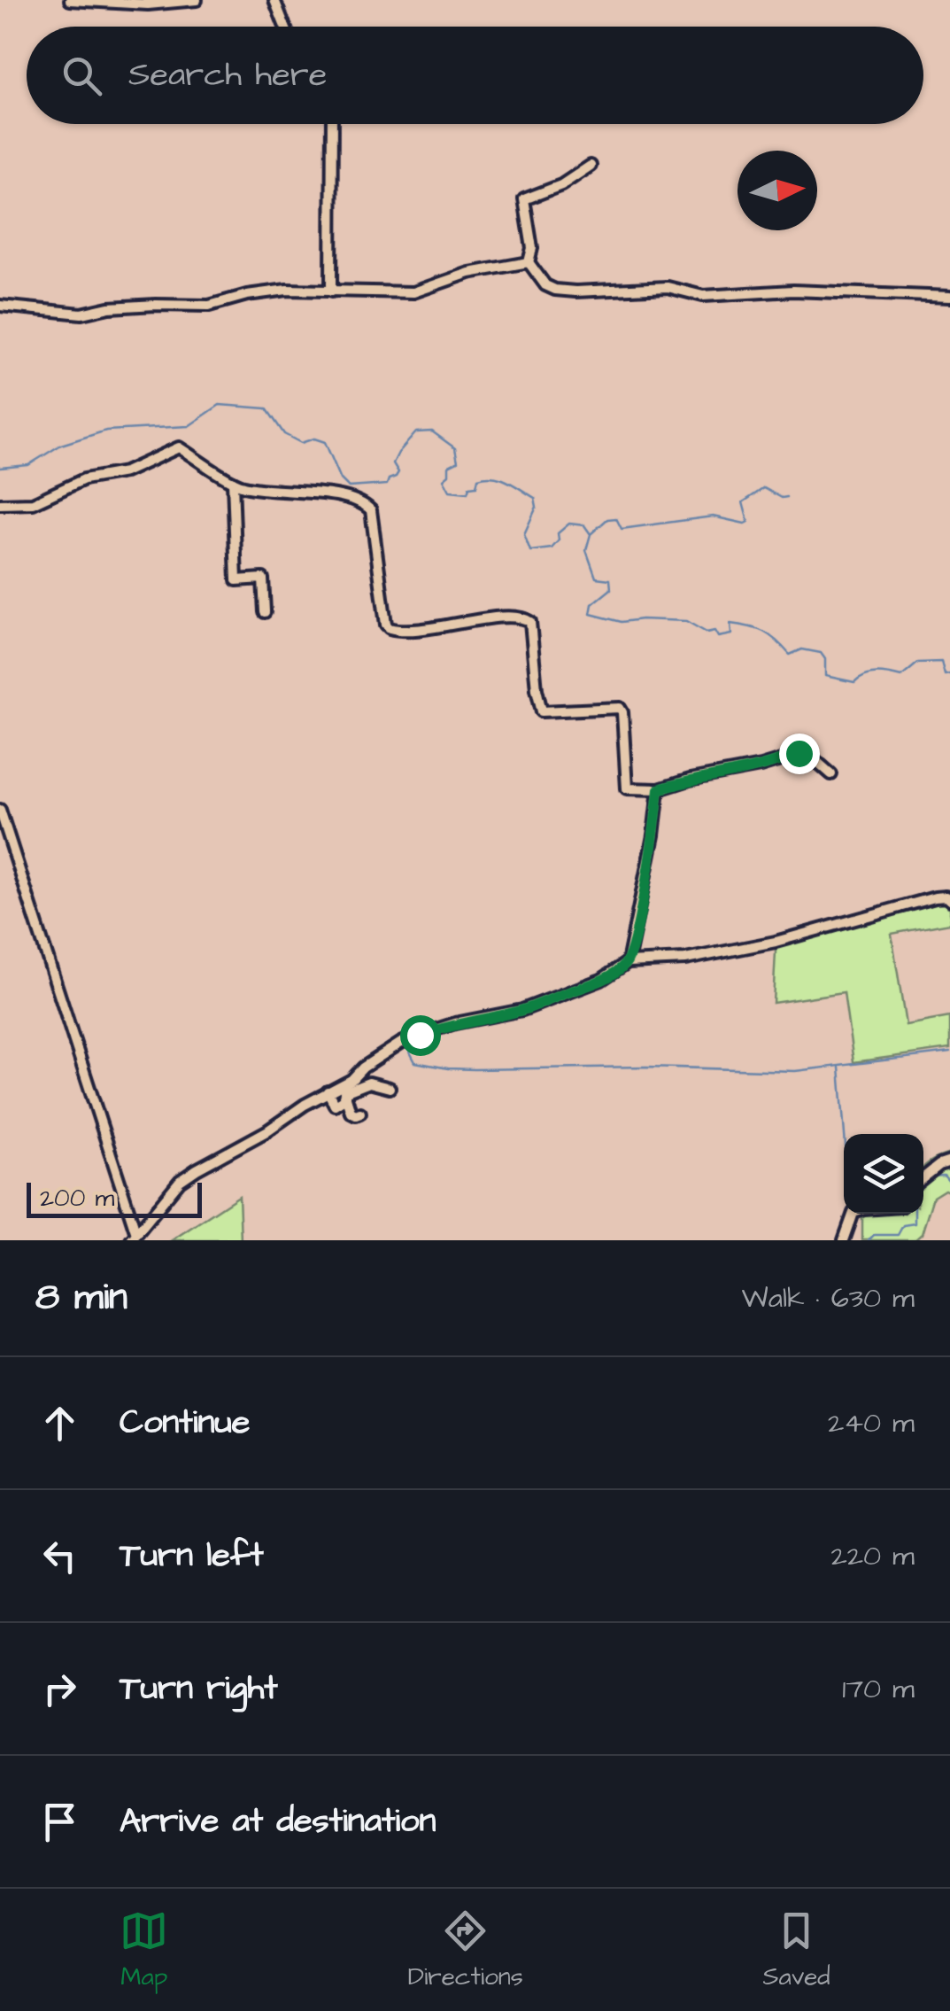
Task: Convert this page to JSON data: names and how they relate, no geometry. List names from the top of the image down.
{
  "scale_bar": "200 m",
  "north": "right",
  "page": {
    "search": "Search here",
    "scale": "200 m",
    "heading": ["8 min", "Walk · 630 m"],
    "list": [
      ["Continue", "240 m"],
      ["Turn left", "220 m"],
      ["Turn right", "170 m"],
      "Arrive at destination"
    ],
    "nav": ["Map", "Directions", "Saved"]
  }
}
